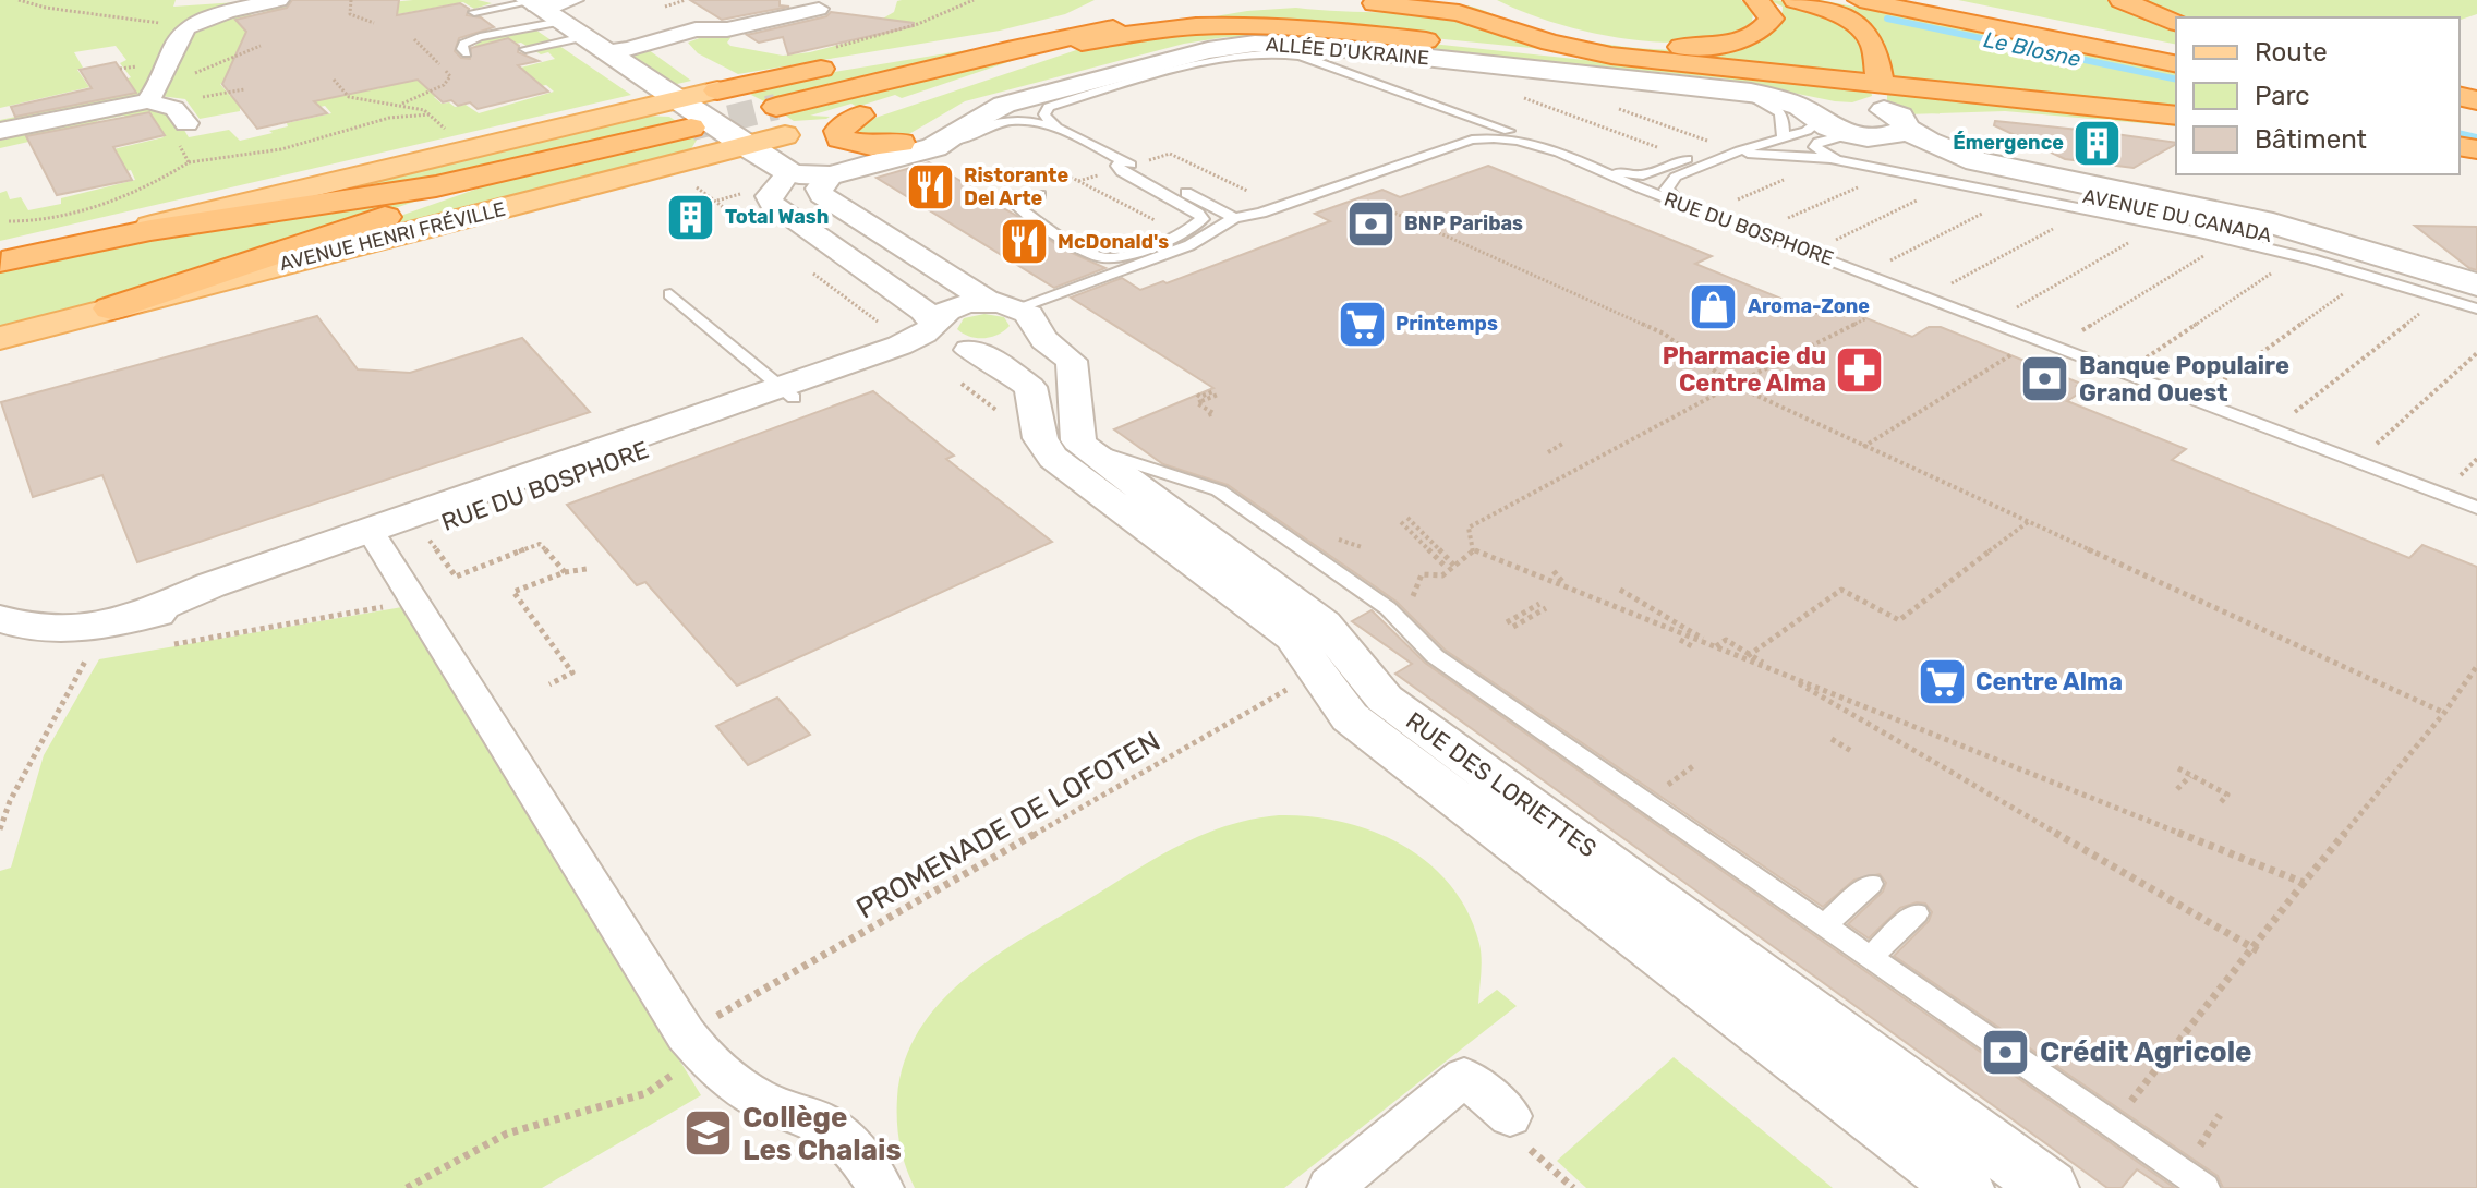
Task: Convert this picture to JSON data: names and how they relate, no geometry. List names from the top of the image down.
{
  "streets": {
    "main road": ["AVENUE HENRI FRÉVILLE"],
    "street": [
      "ALLÉE D'UKRAINE",
      "AVENUE DU CANADA",
      "RUE DU BOSPHORE",
      "RUE DES LORIETTES"
    ],
    "path": ["PROMENADE DE LOFOTEN"]
  },
  "crossings": [
    ["ALLÉE D'UKRAINE", "AVENUE DU CANADA"],
    ["ALLÉE D'UKRAINE", "AVENUE HENRI FRÉVILLE"],
    ["RUE DES LORIETTES", "PROMENADE DE LOFOTEN"]
  ],
  "water": ["Le Blosne"],
  "places": {
    "building": ["Émergence", "Total Wash"],
    "restaurant": ["Ristorante Del Arte", "McDonald's"],
    "bank": ["BNP Paribas", "Banque Populaire Grand Ouest", "Crédit Agricole"],
    "shop": ["Aroma-Zone"],
    "supermarket": ["Printemps", "Centre Alma"],
    "pharmacy": ["Pharmacie du Centre Alma"],
    "school or university": ["Collège Les Chalais"]
  },
  "legend": ["Route", "Parc", "Bâtiment"]
}
